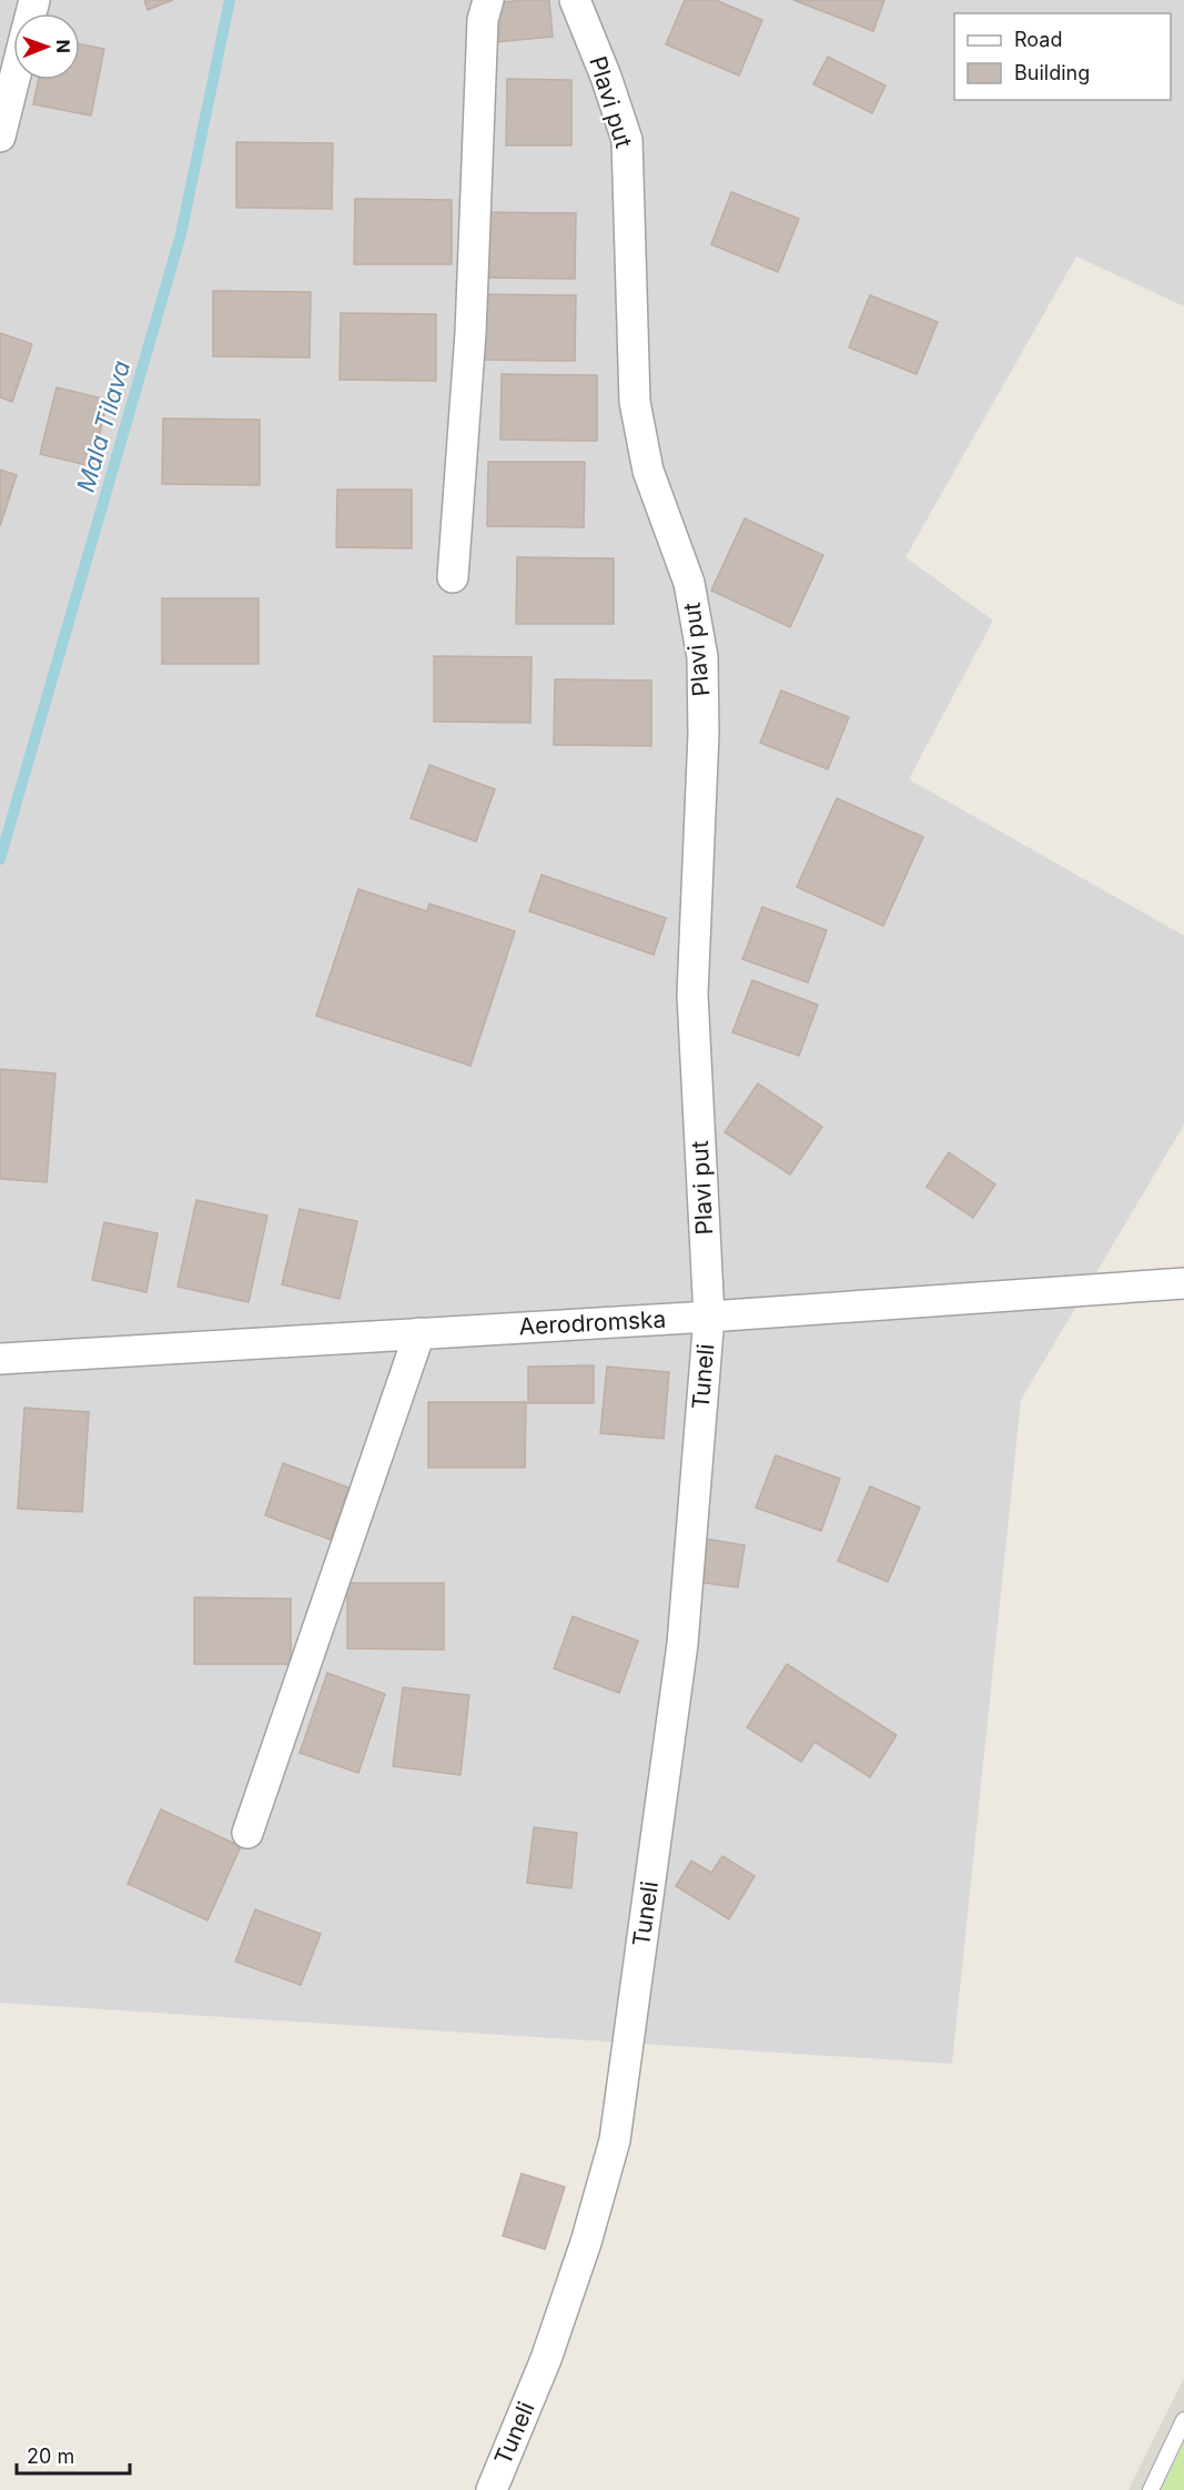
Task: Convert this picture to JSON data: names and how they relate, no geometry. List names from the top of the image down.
{
  "streets": {
    "street": ["Plavi put", "Aerodromska", "Tuneli"]
  },
  "crossings": [
    ["Plavi put", "Aerodromska"],
    ["Plavi put", "Tuneli"],
    ["Aerodromska", "Tuneli"]
  ],
  "water": ["Mala Tilava"],
  "legend": ["Road", "Building"],
  "scale_bar": "20 m",
  "north": "right"
}
